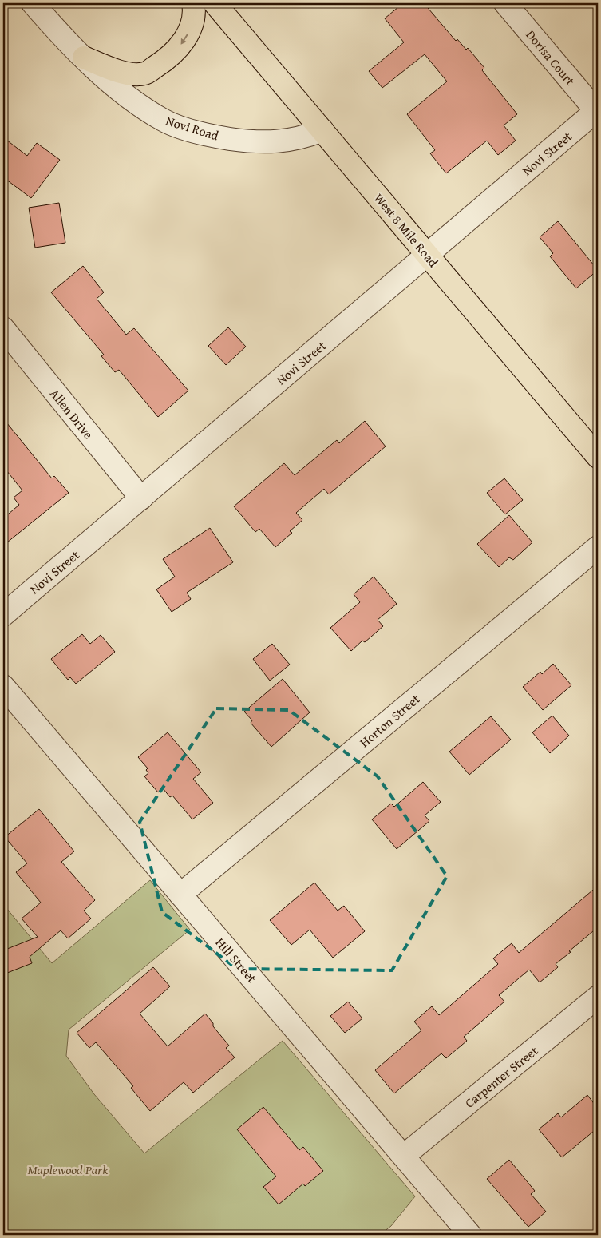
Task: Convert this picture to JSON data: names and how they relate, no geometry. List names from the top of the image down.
{
  "streets": {
    "main road": ["West 8 Mile Road"],
    "street": [
      "Dorisa Court",
      "Novi Road",
      "Novi Street",
      "Allen Drive",
      "Horton Street",
      "Hill Street",
      "Carpenter Street"
    ]
  },
  "crossings": [
    ["Dorisa Court", "Novi Street"],
    ["Novi Road", "West 8 Mile Road"],
    ["Novi Street", "West 8 Mile Road"],
    ["Novi Street", "Allen Drive"],
    ["Horton Street", "Hill Street"],
    ["Hill Street", "Carpenter Street"]
  ],
  "parks": ["Maplewood Park"]
}
